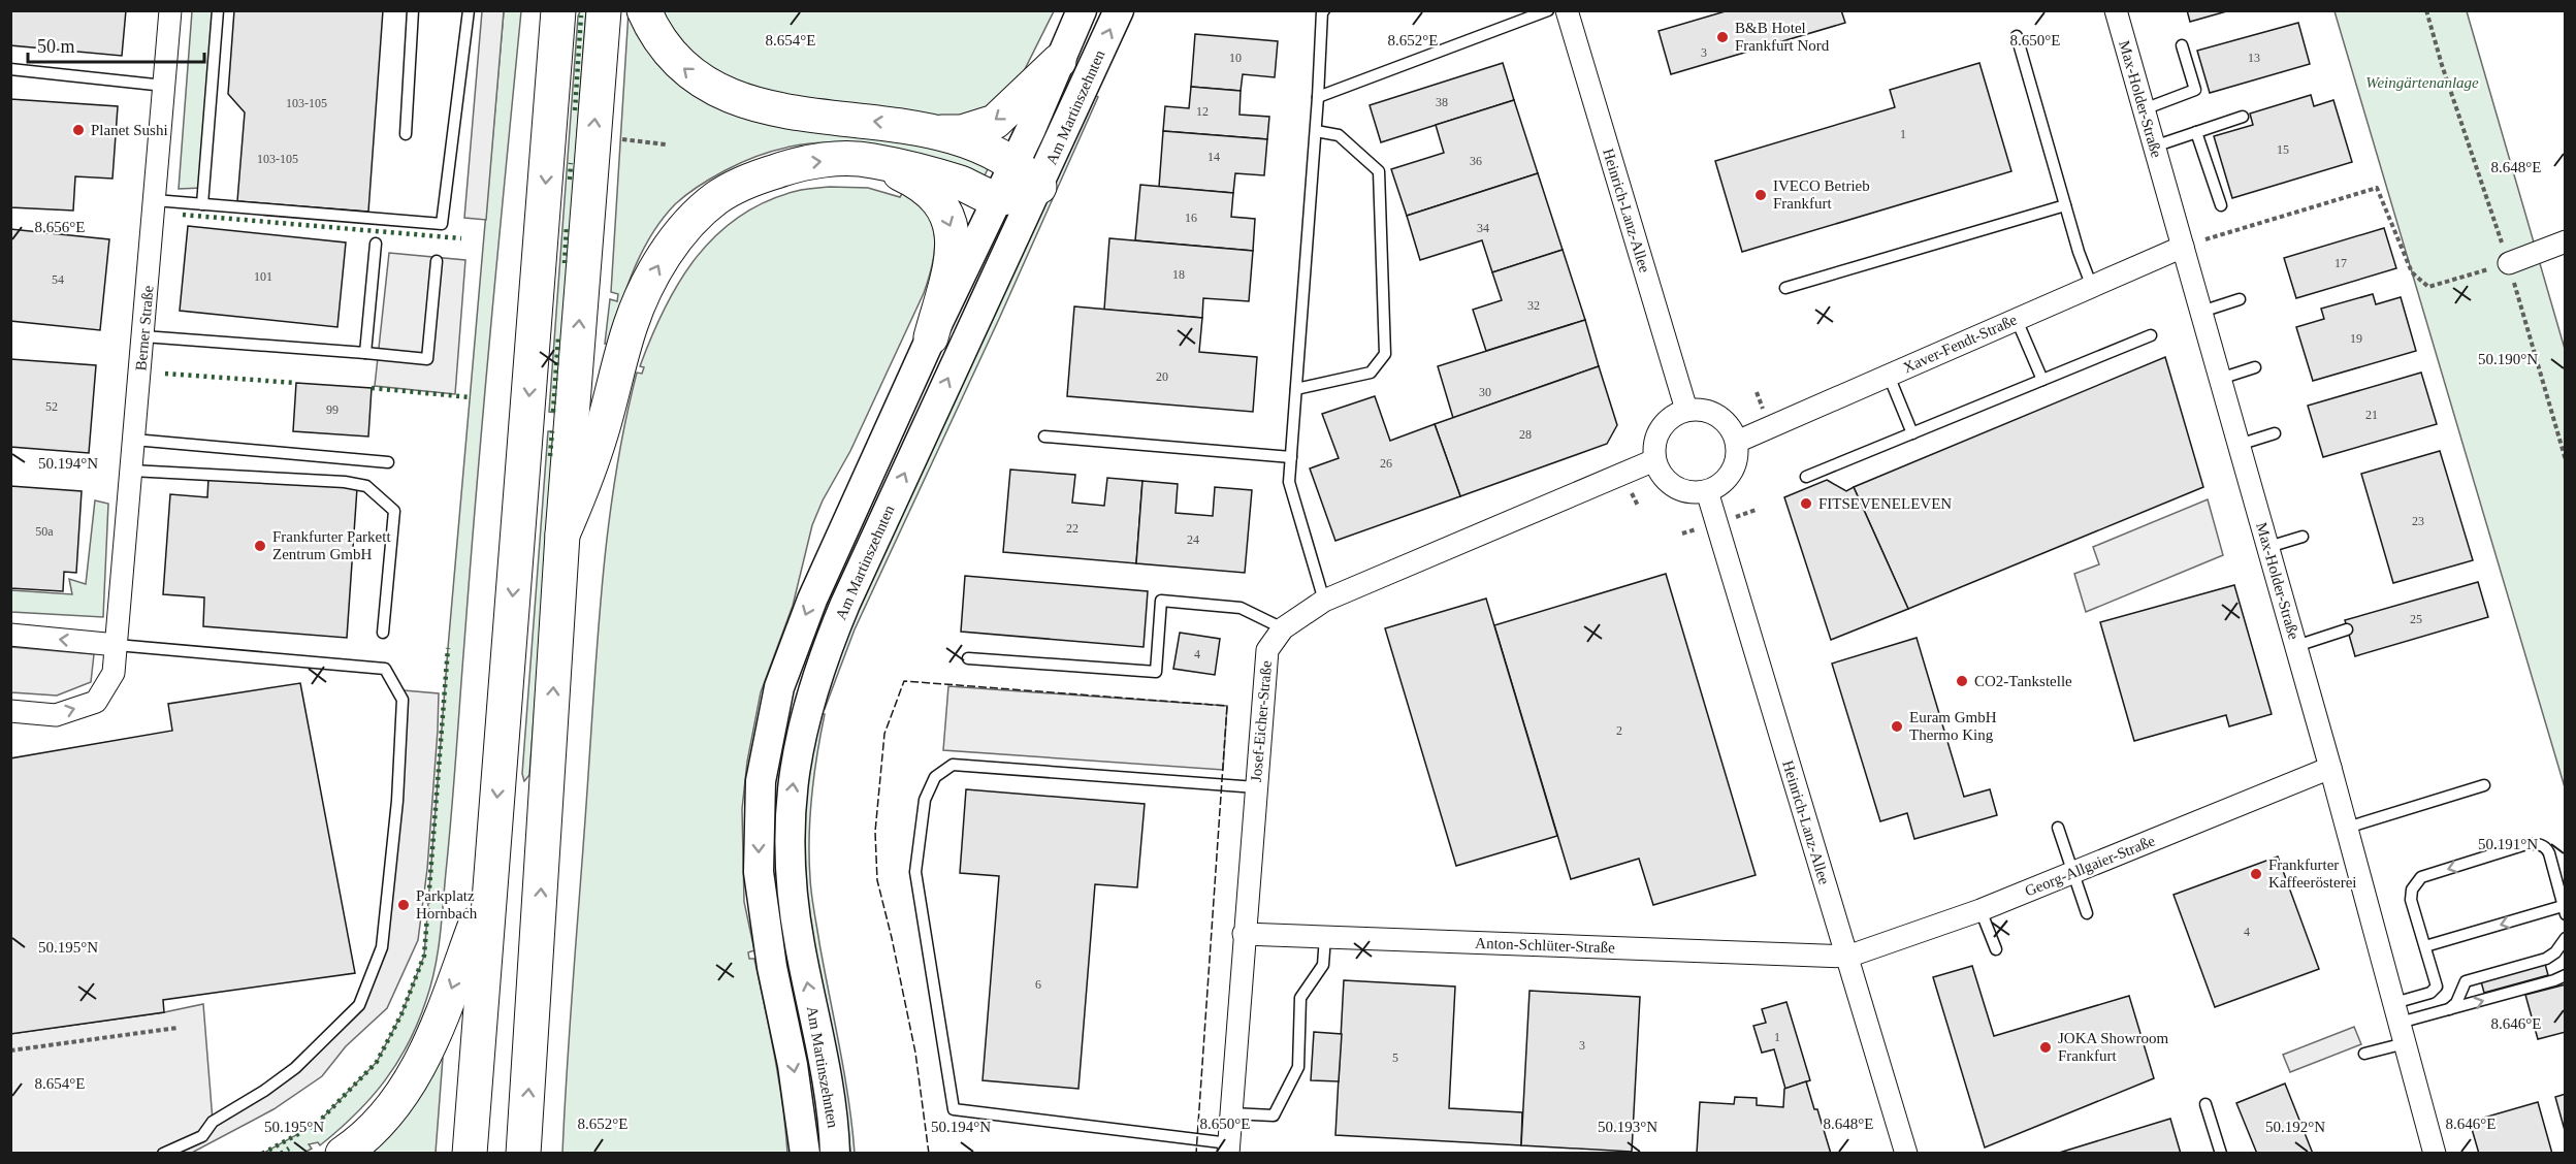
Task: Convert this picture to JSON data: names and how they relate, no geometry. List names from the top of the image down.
{
  "streets": {
    "main road": ["Am Martinszehnten"],
    "street": [
      "Max-Holder-Straße",
      "Heinrich-Lanz-Allee",
      "Berner Straße",
      "Xaver-Fendt-Straße",
      "Josef-Eicher-Straße",
      "Georg-Allgaier-Straße",
      "Anton-Schlüter-Straße"
    ]
  },
  "crossings": [
    ["Max-Holder-Straße", "Xaver-Fendt-Straße"],
    ["Max-Holder-Straße", "Georg-Allgaier-Straße"],
    ["Heinrich-Lanz-Allee", "Xaver-Fendt-Straße"],
    ["Heinrich-Lanz-Allee", "Josef-Eicher-Straße"],
    ["Heinrich-Lanz-Allee", "Georg-Allgaier-Straße"],
    ["Heinrich-Lanz-Allee", "Anton-Schlüter-Straße"],
    ["Xaver-Fendt-Straße", "Josef-Eicher-Straße"],
    ["Josef-Eicher-Straße", "Anton-Schlüter-Straße"],
    ["Georg-Allgaier-Straße", "Anton-Schlüter-Straße"]
  ],
  "parks": ["Weingärtenanlage"],
  "places": [
    "B&B Hotel Frankfurt Nord",
    "Planet Sushi",
    "IVECO Betrieb Frankfurt",
    "FITSEVENELEVEN",
    "Frankfurter Parkett Zentrum GmbH",
    "CO2-Tankstelle",
    "Euram GmbH Thermo King",
    "Frankfurter Kaffeerösterei",
    "Parkplatz Hornbach",
    "JOKA Showroom Frankfurt"
  ],
  "house_numbers": [
    "3",
    "10",
    "13",
    "38",
    "103-105",
    "12",
    "1",
    "15",
    "14",
    "103-105",
    "36",
    "16",
    "34",
    "17",
    "18",
    "101",
    "54",
    "32",
    "19",
    "20",
    "30",
    "52",
    "99",
    "21",
    "28",
    "26",
    "23",
    "22",
    "50a",
    "24",
    "25",
    "4",
    "2",
    "4",
    "6",
    "1",
    "3",
    "5"
  ],
  "scale_bar": "50 m",
  "coordinates": [
    "8.654°E",
    "8.652°E",
    "8.650°E",
    "8.648°E",
    "8.656°E",
    "50.190°N",
    "50.194°N",
    "50.191°N",
    "50.195°N",
    "8.646°E",
    "50.193°N",
    "50.192°N"
  ]
}
